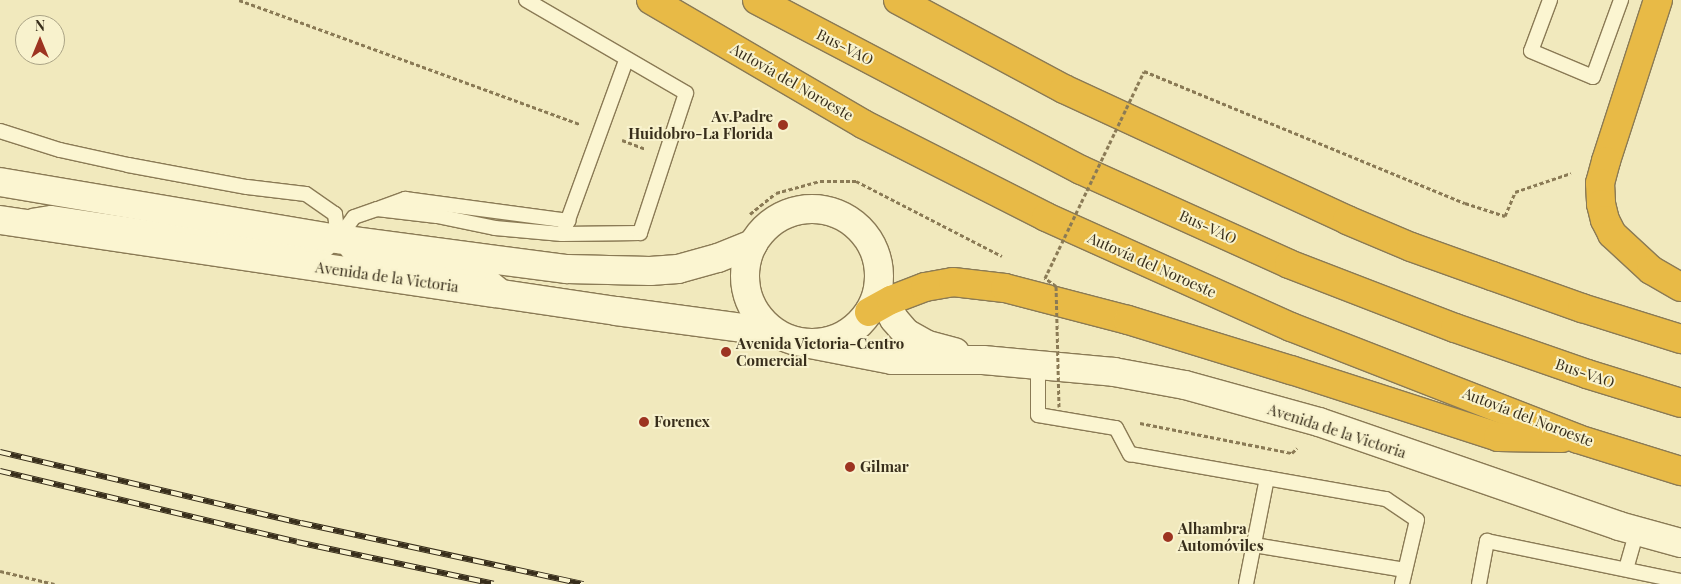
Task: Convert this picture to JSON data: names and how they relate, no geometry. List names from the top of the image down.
{
  "streets": {
    "highway": ["Bus-VAO", "Autovía del Noroeste"],
    "street": ["Avenida de la Victoria"]
  },
  "places": [
    "Av.Padre Huidobro-La Florida",
    "Avenida Victoria-Centro Comercial",
    "Forenex",
    "Gilmar",
    "Alhambra Automóviles"
  ],
  "north": "top"
}
